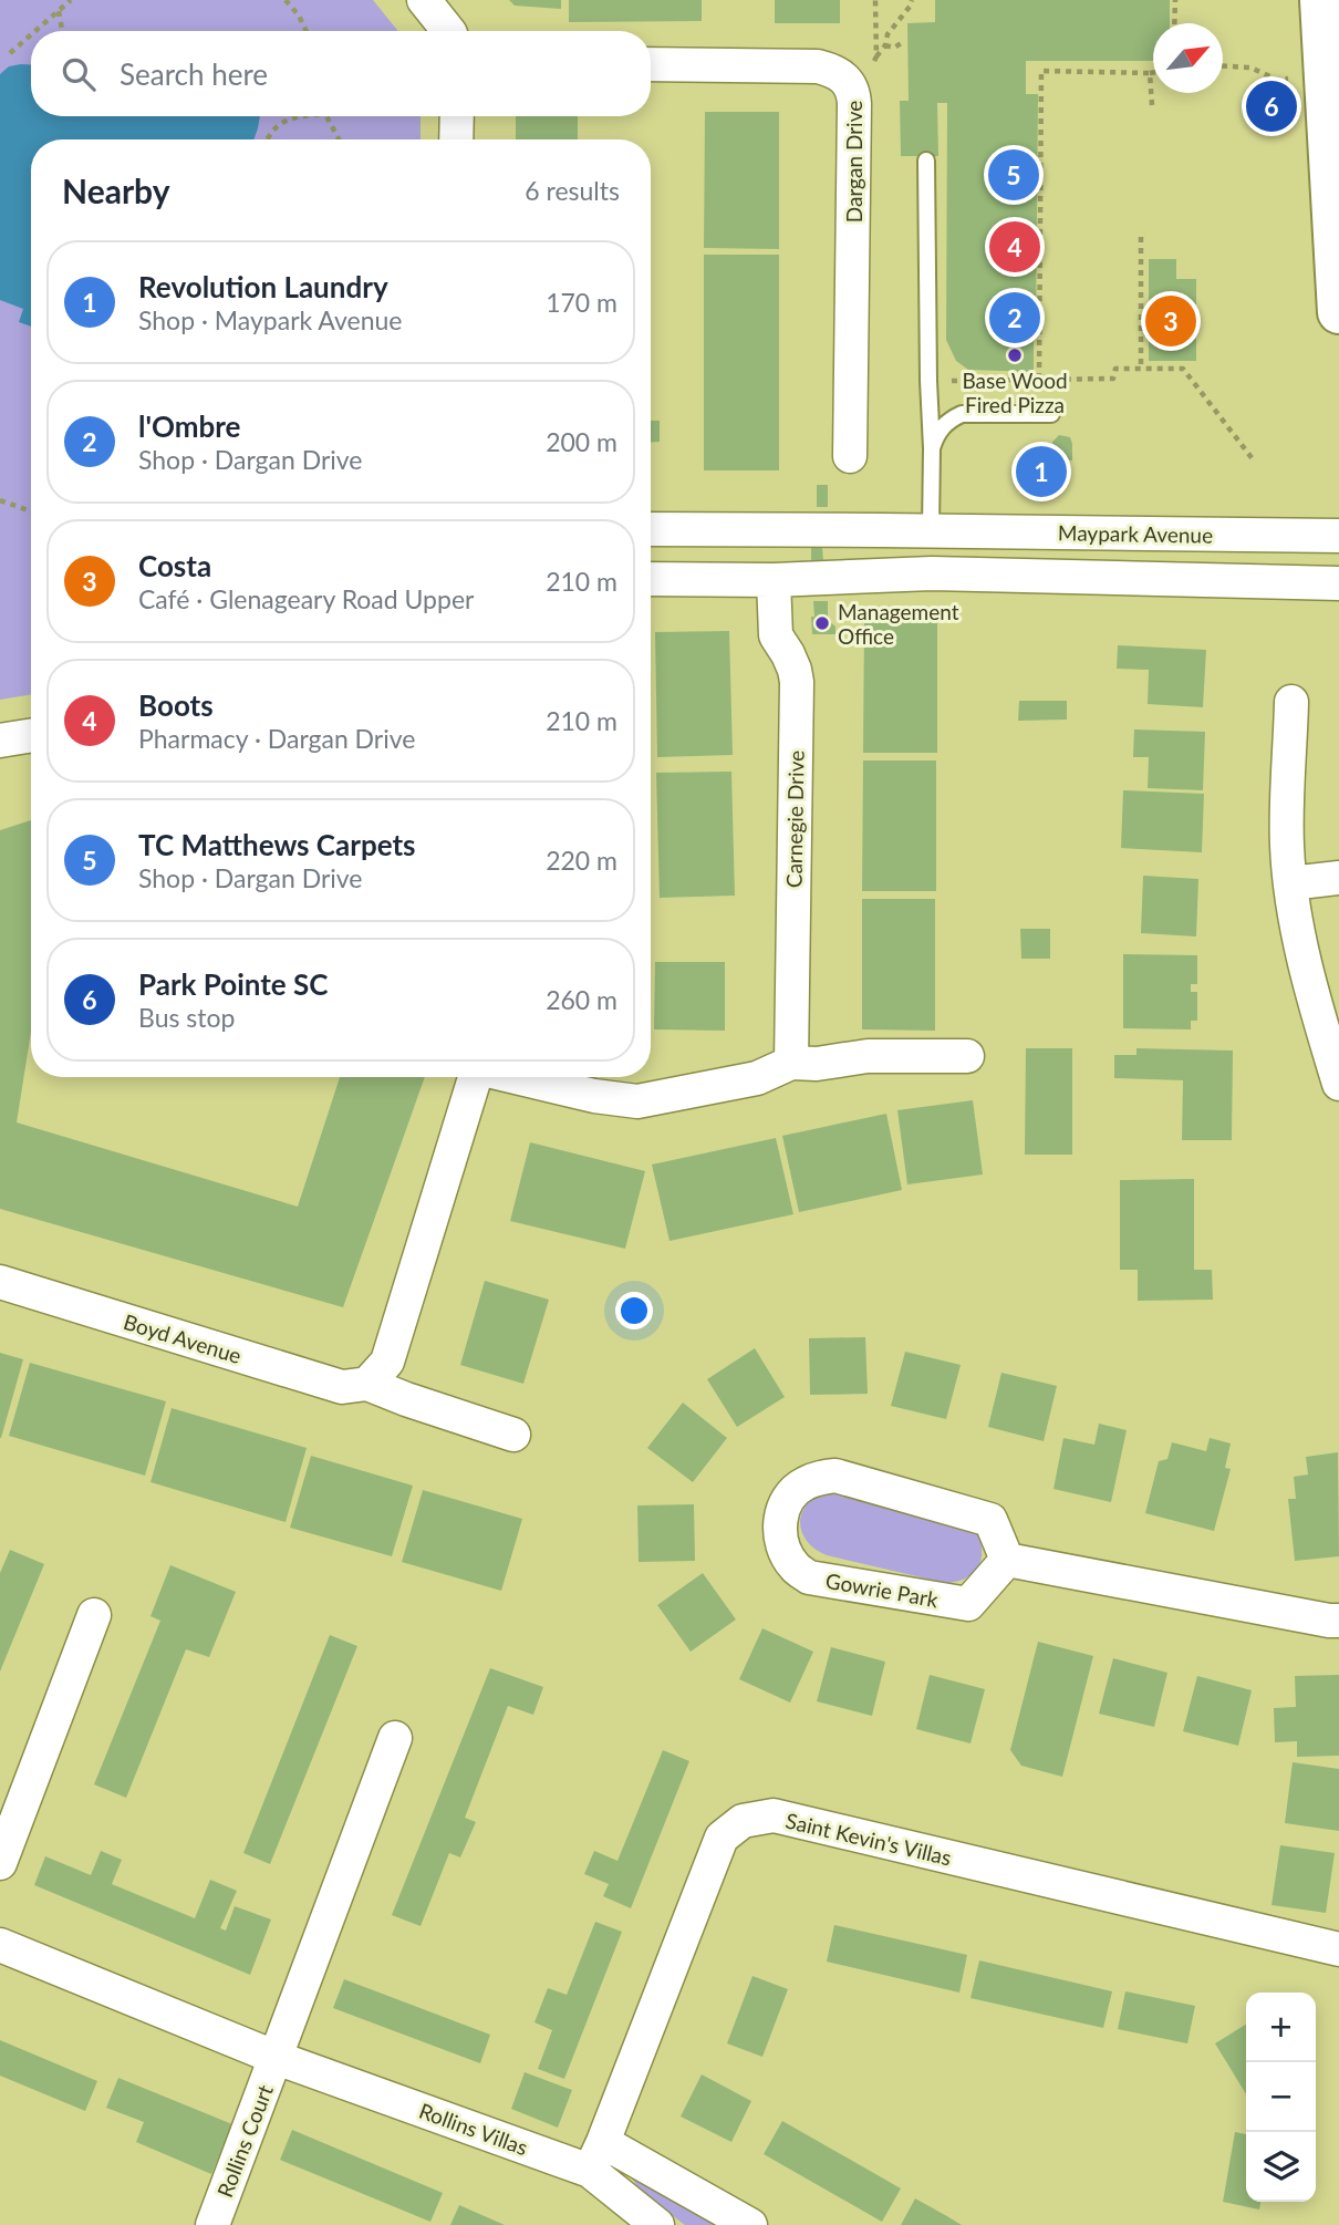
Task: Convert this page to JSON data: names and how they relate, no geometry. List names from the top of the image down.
{
  "streets": {
    "street": [
      "Dargan Drive",
      "Maypark Avenue",
      "Carnegie Drive",
      "Boyd Avenue",
      "Gowrie Park",
      "Saint Kevin's Villas",
      "Rollins Villas",
      "Rollins Court"
    ]
  },
  "crossings": [
    ["Maypark Avenue", "Carnegie Drive"],
    ["Saint Kevin's Villas", "Rollins Villas"],
    ["Rollins Villas", "Rollins Court"]
  ],
  "places": ["Base Wood Fired Pizza", "Management Office"],
  "north": "top right",
  "page": {
    "search": "Search here",
    "pins": [
      "6",
      "5",
      "4",
      "2",
      "3",
      "1"
    ],
    "heading": ["Nearby", "6 results"],
    "list": [
      {
        "mark": "1",
        "name": "Revolution Laundry",
        "note": "Shop · Maypark Avenue",
        "value": "170 m"
      },
      {
        "mark": "2",
        "name": "l'Ombre",
        "note": "Shop · Dargan Drive",
        "value": "200 m"
      },
      {
        "mark": "3",
        "name": "Costa",
        "note": "Café · Glenageary Road Upper",
        "value": "210 m"
      },
      {
        "mark": "4",
        "name": "Boots",
        "note": "Pharmacy · Dargan Drive",
        "value": "210 m"
      },
      {
        "mark": "5",
        "name": "TC Matthews Carpets",
        "note": "Shop · Dargan Drive",
        "value": "220 m"
      },
      {
        "mark": "6",
        "name": "Park Pointe SC",
        "note": "Bus stop",
        "value": "260 m"
      }
    ],
    "map_buttons": ["+", "−"]
  }
}
